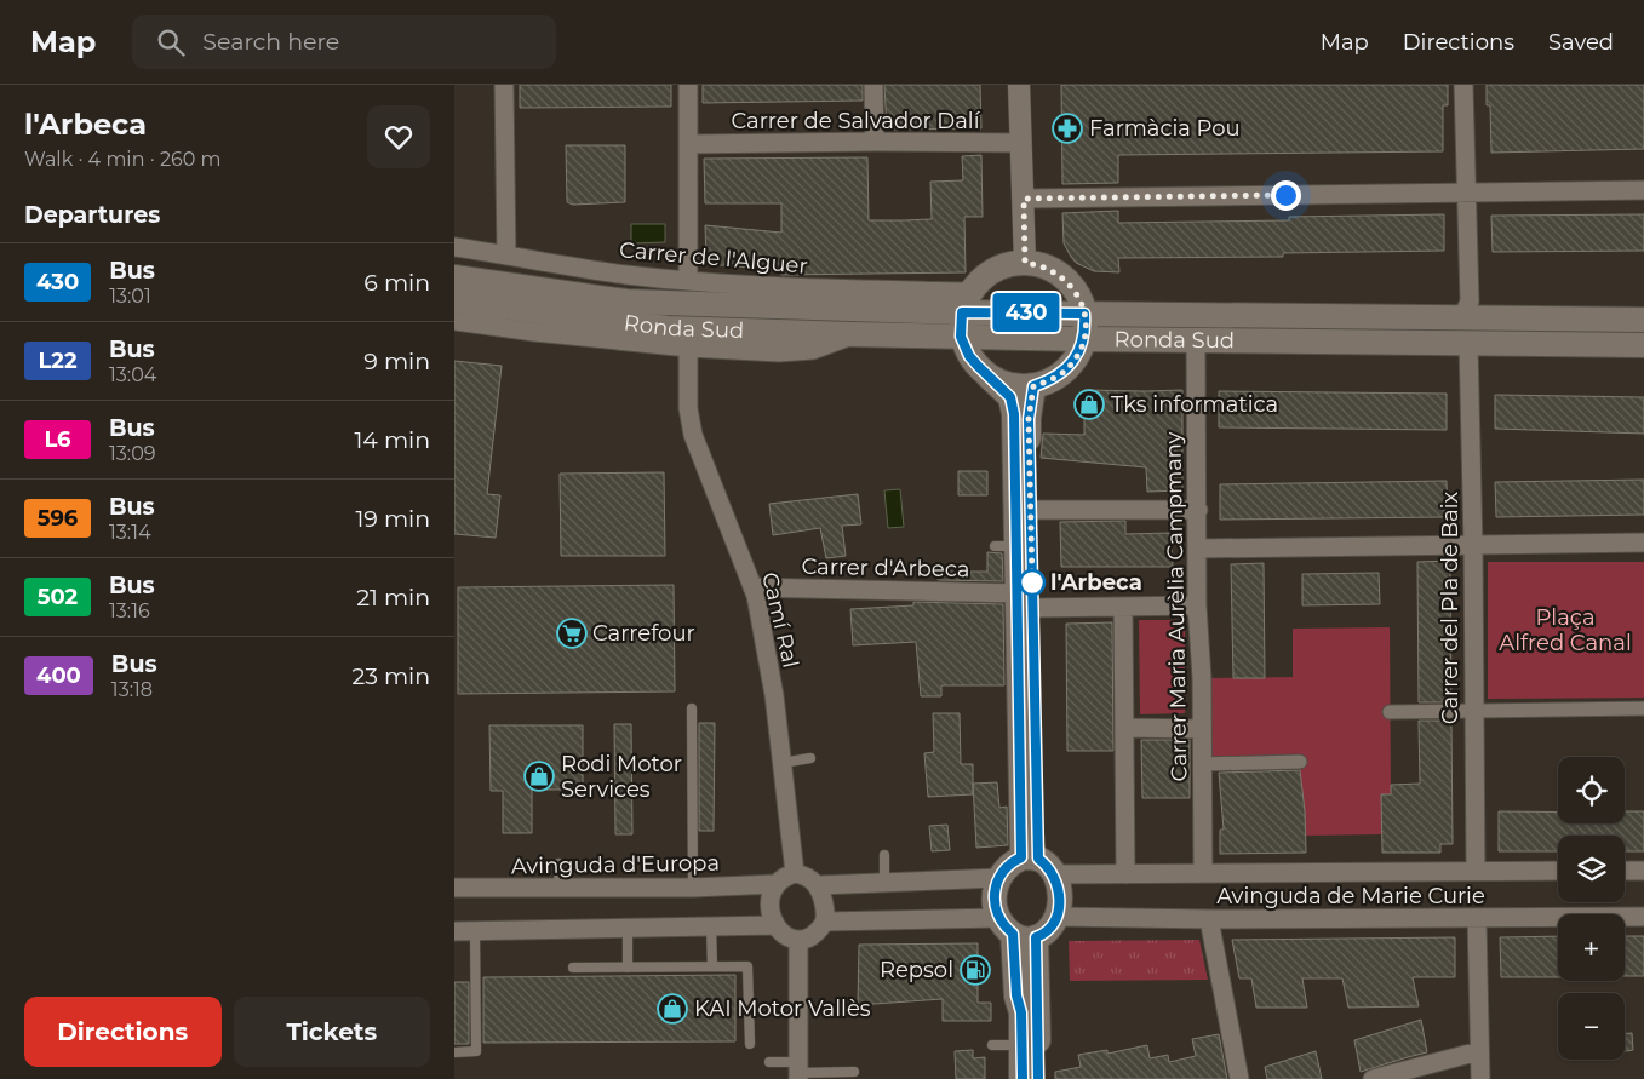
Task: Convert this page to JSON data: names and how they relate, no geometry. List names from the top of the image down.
{
  "streets": {
    "main road": ["Ronda Sud"],
    "street": [
      "Carrer de Salvador Dalí",
      "Carrer de l'Alguer",
      "Carrer d'Arbeca",
      "Carrer Maria Aurèlia Campmany",
      "Carrer del Pla de Baix",
      "Camí Ral",
      "Avinguda d'Europa",
      "Avinguda de Marie Curie"
    ]
  },
  "crossings": [
    ["Carrer de l'Alguer", "Ronda Sud"],
    ["Ronda Sud", "Carrer Maria Aurèlia Campmany"],
    ["Ronda Sud", "Carrer del Pla de Baix"],
    ["Carrer d'Arbeca", "Carrer Maria Aurèlia Campmany"],
    ["Carrer d'Arbeca", "Camí Ral"],
    ["Carrer Maria Aurèlia Campmany", "Avinguda de Marie Curie"],
    ["Carrer del Pla de Baix", "Avinguda de Marie Curie"],
    ["Camí Ral", "Avinguda d'Europa"]
  ],
  "parks": ["Plaça Alfred Canal"],
  "places": {
    "pharmacy": ["Farmàcia Pou"],
    "shop": ["Tks informatica", "Rodi Motor Services", "KAI Motor Vallès"],
    "other": ["l'Arbeca"],
    "supermarket": ["Carrefour"],
    "fuel station": ["Repsol"]
  },
  "lines": ["bus line 430"],
  "page": {
    "header": "Map",
    "search": "Search here",
    "nav": ["Map", "Directions", "Saved"],
    "heading": [
      ["l'Arbeca", "Walk · 4 min · 260 m"],
      "Departures"
    ],
    "on_map": "430",
    "list": [
      {
        "mark": "430",
        "name": "Bus",
        "note": "13:01",
        "value": "6 min"
      },
      {
        "mark": "L22",
        "name": "Bus",
        "note": "13:04",
        "value": "9 min"
      },
      {
        "mark": "L6",
        "name": "Bus",
        "note": "13:09",
        "value": "14 min"
      },
      {
        "mark": "596",
        "name": "Bus",
        "note": "13:14",
        "value": "19 min"
      },
      {
        "mark": "502",
        "name": "Bus",
        "note": "13:16",
        "value": "21 min"
      },
      {
        "mark": "400",
        "name": "Bus",
        "note": "13:18",
        "value": "23 min"
      }
    ],
    "map_buttons": ["+", "−"],
    "buttons": ["Directions", "Tickets"]
  }
}
